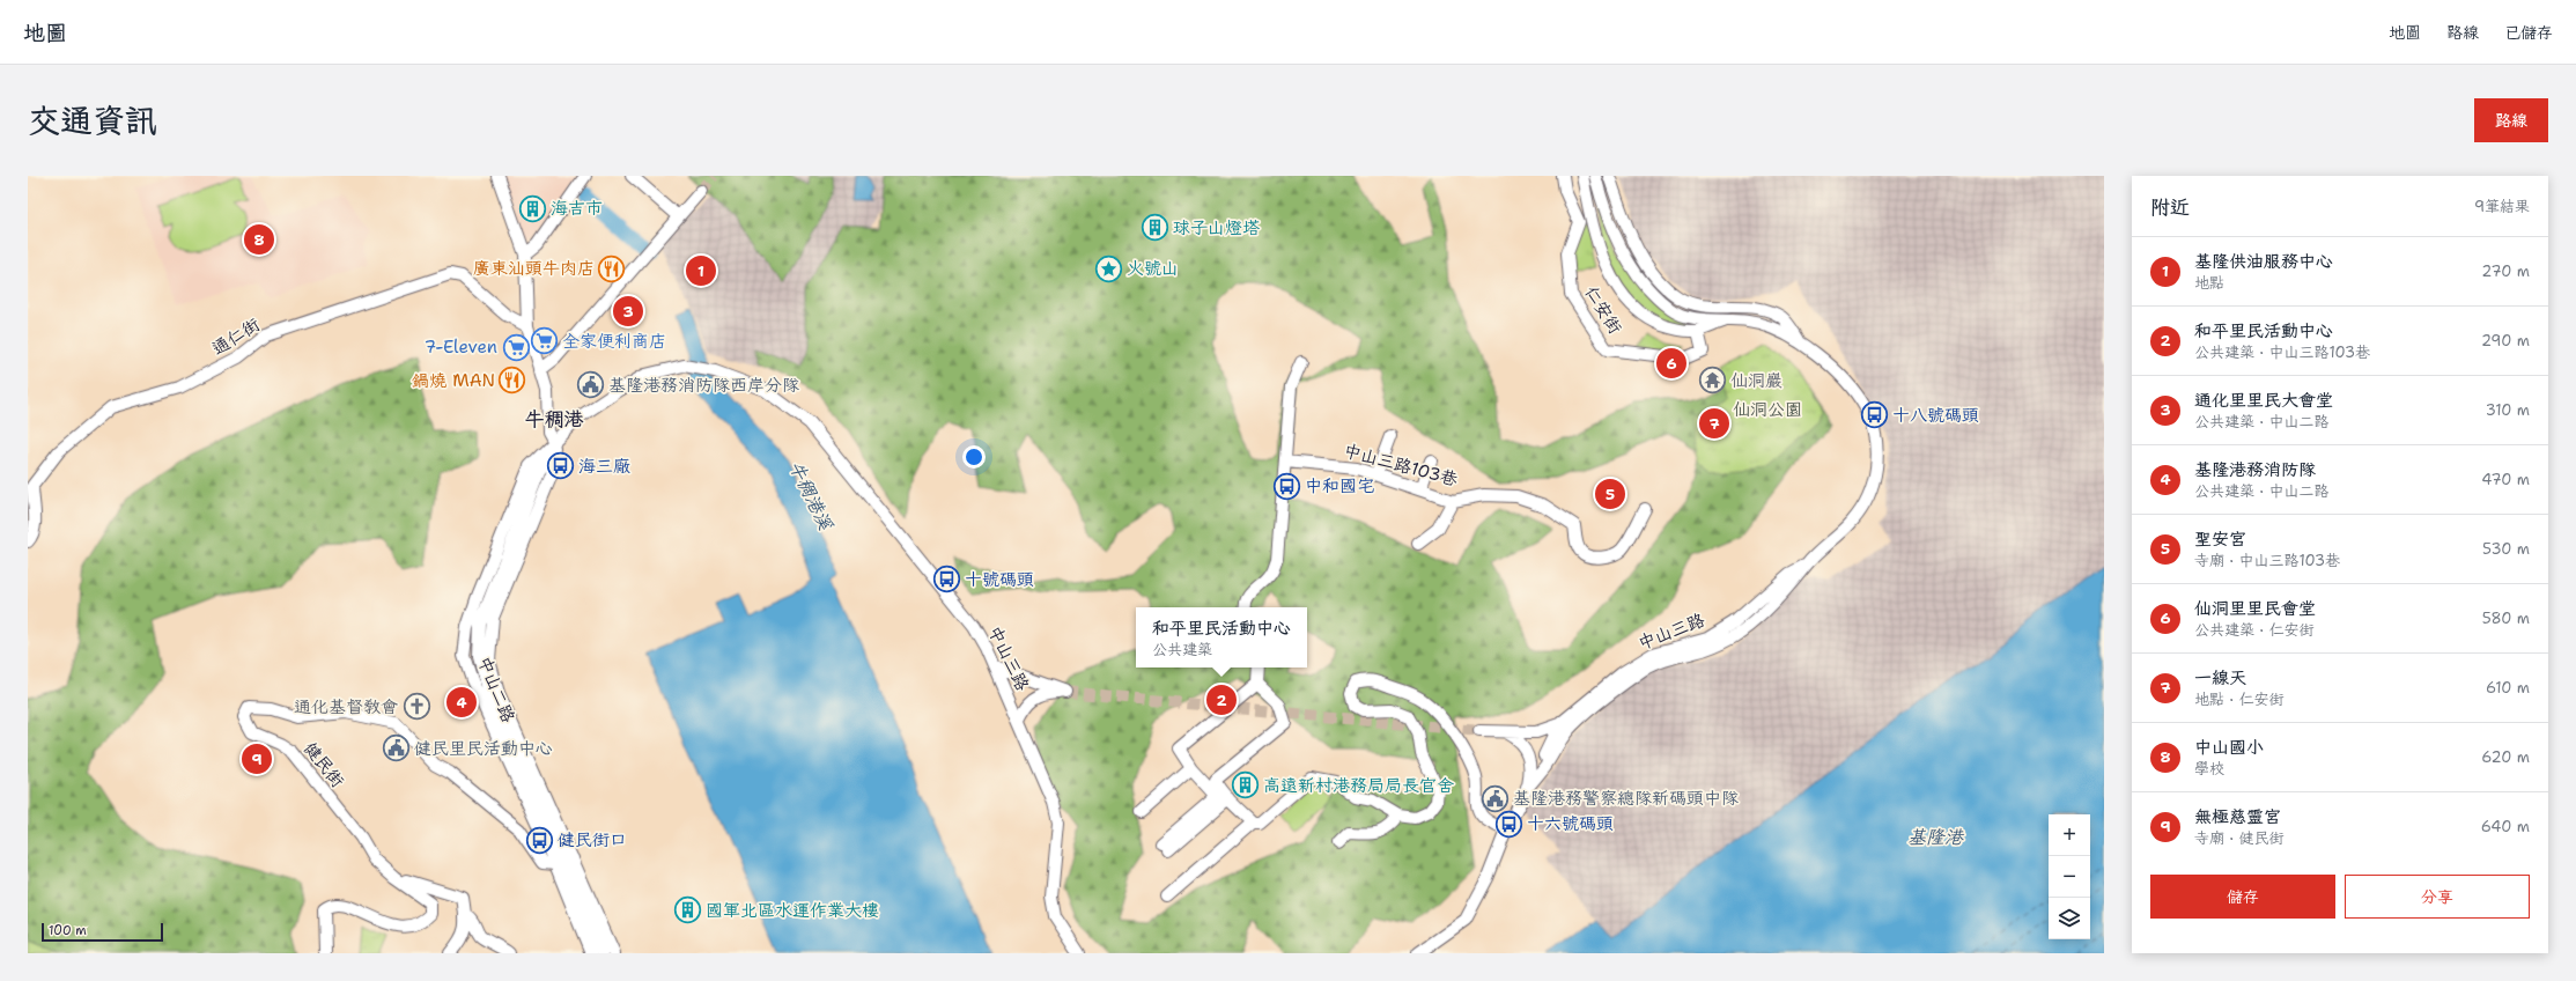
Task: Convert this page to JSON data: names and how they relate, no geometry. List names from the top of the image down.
{
  "streets": {
    "street": [
      "仁安街",
      "通仁街",
      "中山三路103巷",
      "中山三路",
      "中山二路",
      "健民街"
    ]
  },
  "crossings": [
    ["中山三路", "中山二路"],
    ["中山二路", "健民街"]
  ],
  "districts": ["牛稠港"],
  "water": ["牛稠港溪", "基隆港"],
  "parks": ["仙洞公園"],
  "places": {
    "building": [
      "海吉市",
      "球子山燈塔",
      "高遠新村港務局局長官舍",
      "國軍北區水運作業大樓"
    ],
    "restaurant": ["廣東汕頭牛肉店", "鍋燒 MAN"],
    "place": ["火號山"],
    "supermarket": ["全家便利商店", "7-Eleven"],
    "temple": ["仙洞巖"],
    "public building": ["基隆港務消防隊西岸分隊", "健民里民活動中心", "基隆港務警察總隊新碼頭中隊"],
    "bus stop": [
      "十八號碼頭",
      "海三廠",
      "中和國宅",
      "十號碼頭",
      "十六號碼頭",
      "健民街口"
    ],
    "church": ["通化基督教會"]
  },
  "scale_bar": "100 m",
  "page": {
    "header": "地圖",
    "nav": ["地圖", "路線", "已儲存"],
    "title": "交通資訊",
    "buttons": [
      "路線",
      ["儲存", "分享"]
    ],
    "heading": ["附近", "9筆結果"],
    "pins": [
      "8",
      "1",
      "3",
      "6",
      "7",
      "5",
      "2",
      "4",
      "9"
    ],
    "list": [
      {
        "mark": "1",
        "name": "基隆供油服務中心",
        "note": "地點",
        "value": "270 m"
      },
      {
        "mark": "2",
        "name": "和平里民活動中心",
        "note": "公共建築 · 中山三路103巷",
        "value": "290 m"
      },
      {
        "mark": "3",
        "name": "通化里里民大會堂",
        "note": "公共建築 · 中山二路",
        "value": "310 m"
      },
      {
        "mark": "4",
        "name": "基隆港務消防隊",
        "note": "公共建築 · 中山二路",
        "value": "470 m"
      },
      {
        "mark": "5",
        "name": "聖安宮",
        "note": "寺廟 · 中山三路103巷",
        "value": "530 m"
      },
      {
        "mark": "6",
        "name": "仙洞里里民會堂",
        "note": "公共建築 · 仁安街",
        "value": "580 m"
      },
      {
        "mark": "7",
        "name": "一線天",
        "note": "地點 · 仁安街",
        "value": "610 m"
      },
      {
        "mark": "8",
        "name": "中山國小",
        "note": "學校",
        "value": "620 m"
      },
      {
        "mark": "9",
        "name": "無極慈靈宮",
        "note": "寺廟 · 健民街",
        "value": "640 m"
      }
    ],
    "popup": ["和平里民活動中心", "公共建築"],
    "map_buttons": ["+", "−"],
    "scale": "100 m"
  }
}
